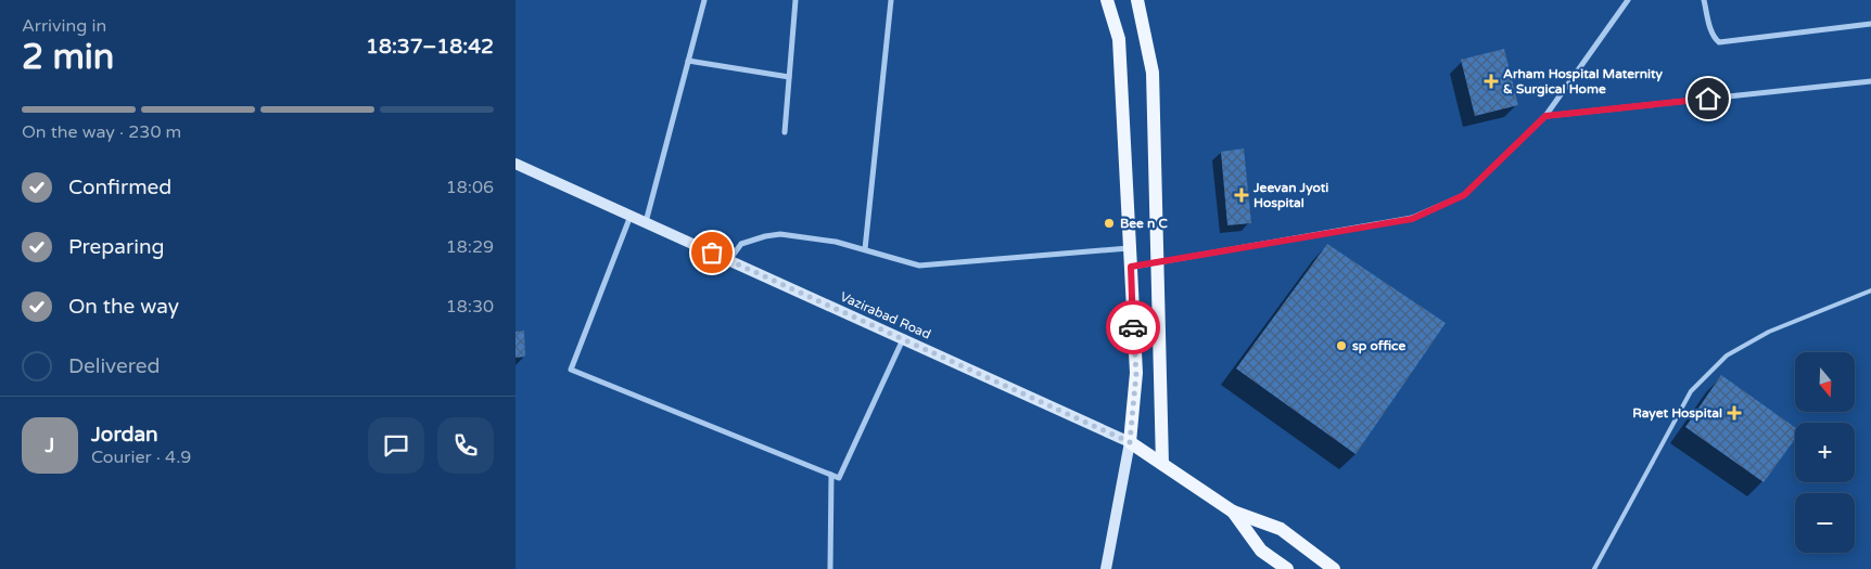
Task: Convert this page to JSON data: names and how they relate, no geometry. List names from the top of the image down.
{
  "streets": {
    "main road": ["Vazirabad Road"]
  },
  "places": {
    "health": ["Arham Hospital Maternity & Surgical Home", "Jeevan Jyoti Hospital", "Rayet Hospital"],
    "other": ["Bee n C", "sp office"]
  },
  "north": "bottom",
  "page": {
    "heading": ["2 min", "Arriving in", "18:37–18:42"],
    "panel": ["Jordan", "Courier · 4.9"],
    "bar": "On the way · 230 m",
    "list": [
      ["Confirmed", "18:06"],
      ["Preparing", "18:29"],
      ["On the way", "18:30"],
      "Delivered"
    ],
    "map_buttons": ["+", "−"],
    "round": "J"
  }
}
